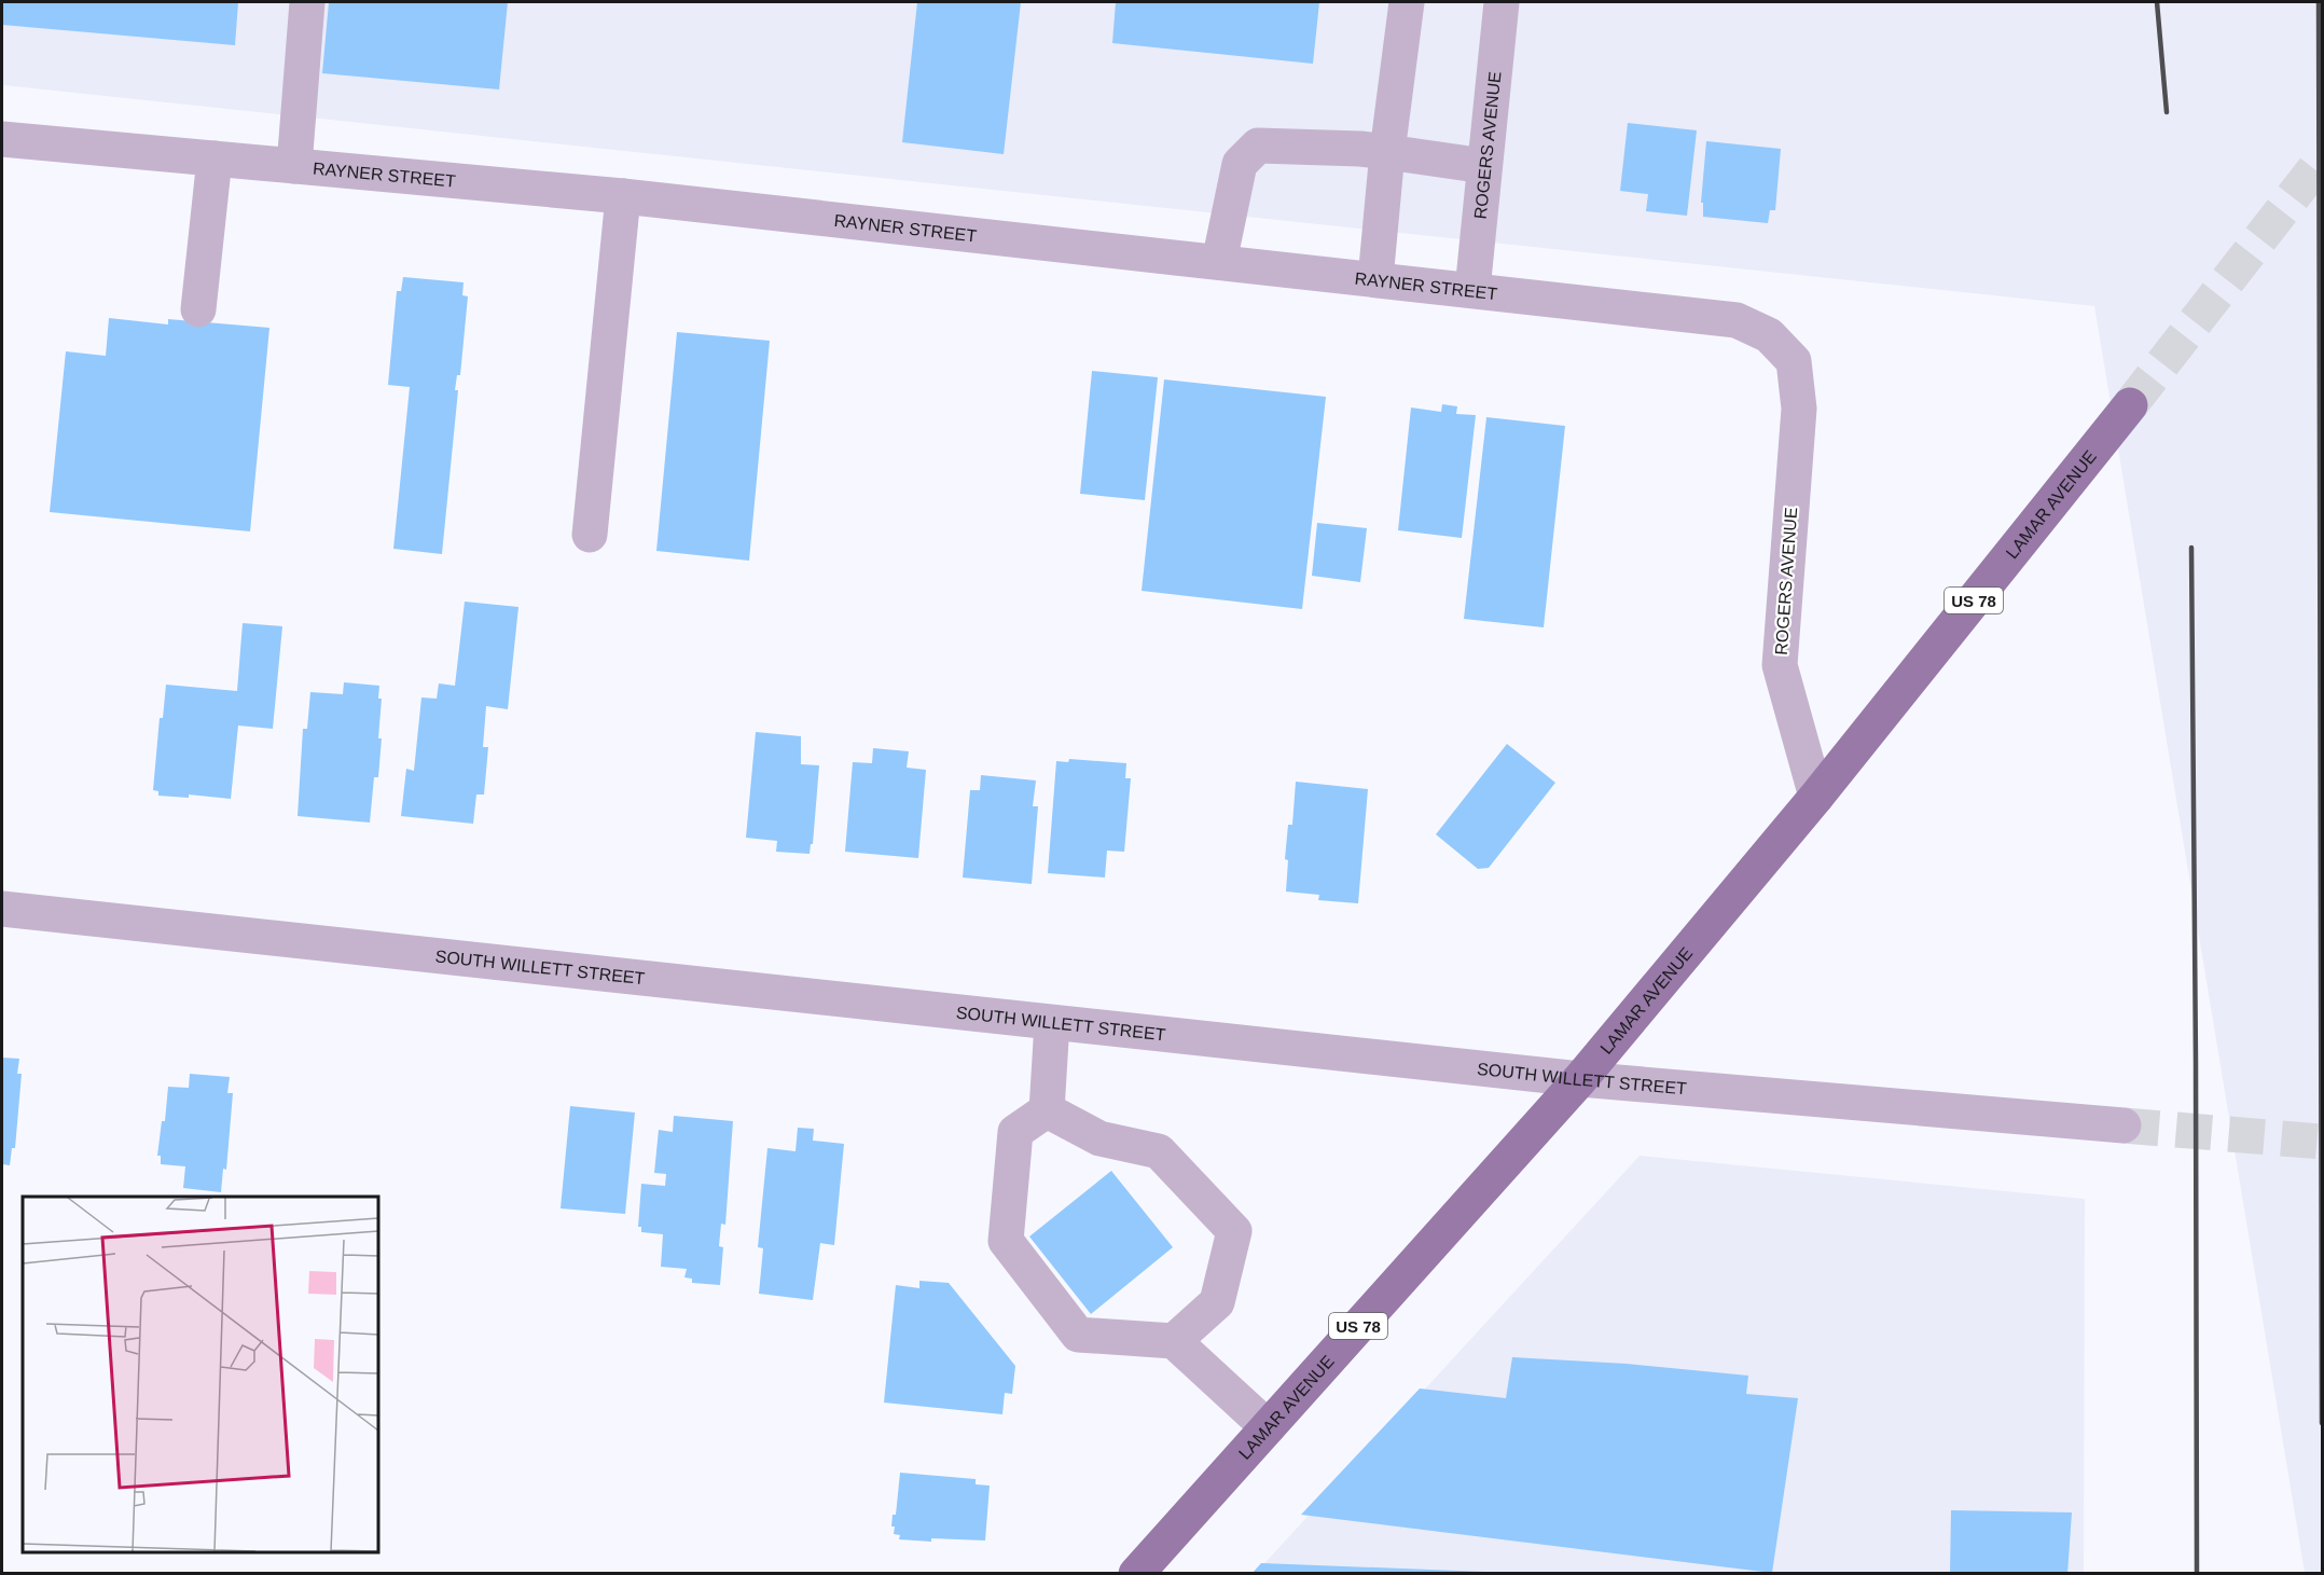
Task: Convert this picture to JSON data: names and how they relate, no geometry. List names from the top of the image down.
{
  "streets": {
    "main road": ["LAMAR AVENUE", "US 78"],
    "street": ["ROGERS AVENUE", "RAYNER STREET", "SOUTH WILLETT STREET"]
  },
  "crossings": [
    ["ROGERS AVENUE", "RAYNER STREET"],
    ["ROGERS AVENUE", "LAMAR AVENUE"],
    ["LAMAR AVENUE", "SOUTH WILLETT STREET"]
  ]
}
